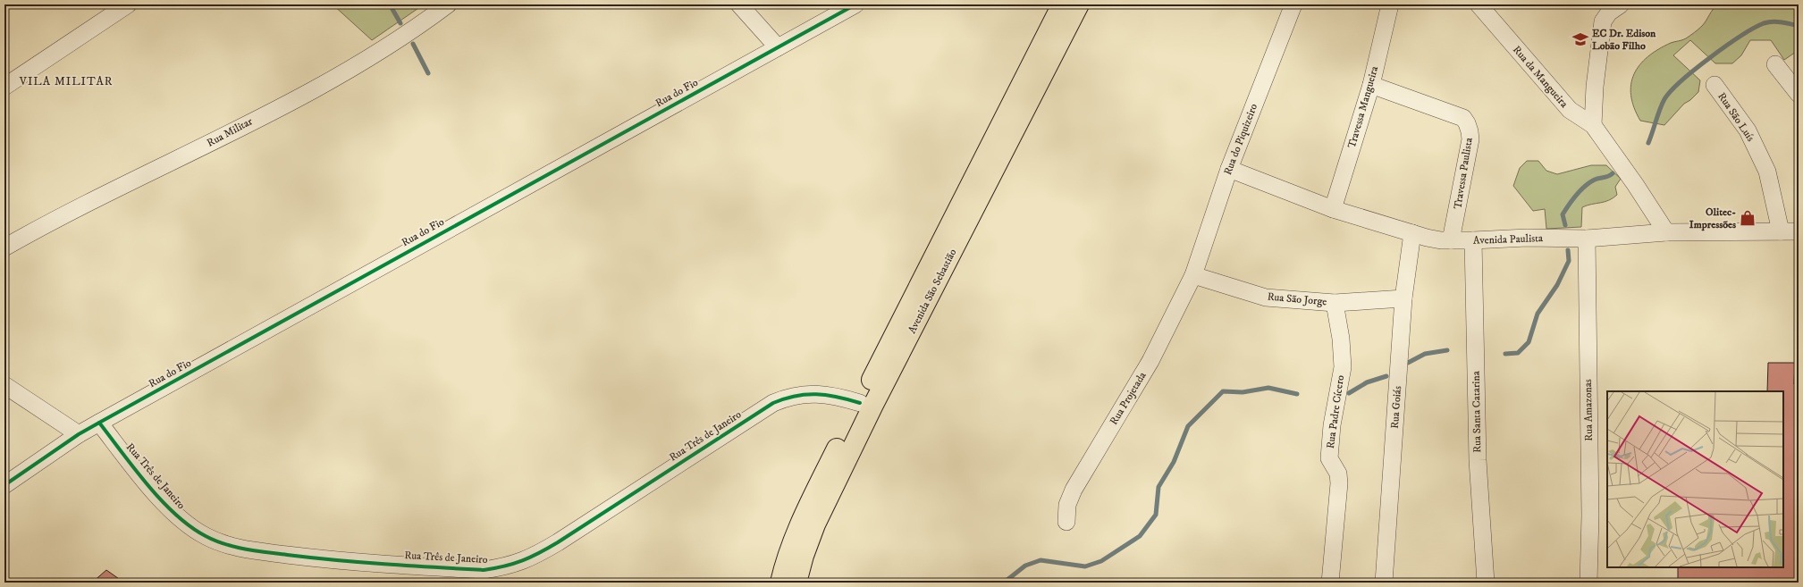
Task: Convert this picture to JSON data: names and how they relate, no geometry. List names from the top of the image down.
{
  "streets": {
    "main road": ["Avenida São Sebastião"],
    "street": [
      "Rua da Mangueira",
      "Rua do Fio",
      "Travessa Mangueira",
      "Rua São Luís",
      "Rua Militar",
      "Rua do Piquizeiro",
      "Travessa Paulista",
      "Avenida Paulista",
      "Rua São Jorge",
      "Rua Projetada",
      "Rua Goiás",
      "Rua Amazonas",
      "Rua Padre Cícero",
      "Rua Santa Catarina",
      "Rua Três de Janeiro"
    ]
  },
  "crossings": [
    ["Rua da Mangueira", "Avenida Paulista"],
    ["Rua do Fio", "Rua Três de Janeiro"],
    ["Travessa Mangueira", "Travessa Paulista"],
    ["Travessa Mangueira", "Avenida Paulista"],
    ["Rua São Luís", "Avenida Paulista"],
    ["Rua do Piquizeiro", "Avenida Paulista"],
    ["Rua do Piquizeiro", "Rua São Jorge"],
    ["Rua do Piquizeiro", "Rua Projetada"],
    ["Travessa Paulista", "Avenida Paulista"],
    ["Avenida Paulista", "Rua Goiás"],
    ["Avenida Paulista", "Rua Amazonas"],
    ["Avenida Paulista", "Rua Santa Catarina"],
    ["Avenida São Sebastião", "Rua Três de Janeiro"],
    ["Rua São Jorge", "Rua Projetada"],
    ["Rua São Jorge", "Rua Goiás"],
    ["Rua São Jorge", "Rua Padre Cícero"]
  ],
  "districts": ["VILA MILITAR"],
  "places": {
    "school or university": ["EC Dr. Edison Lobão Filho"],
    "shop": ["Olitec- Impressões"]
  }
}
